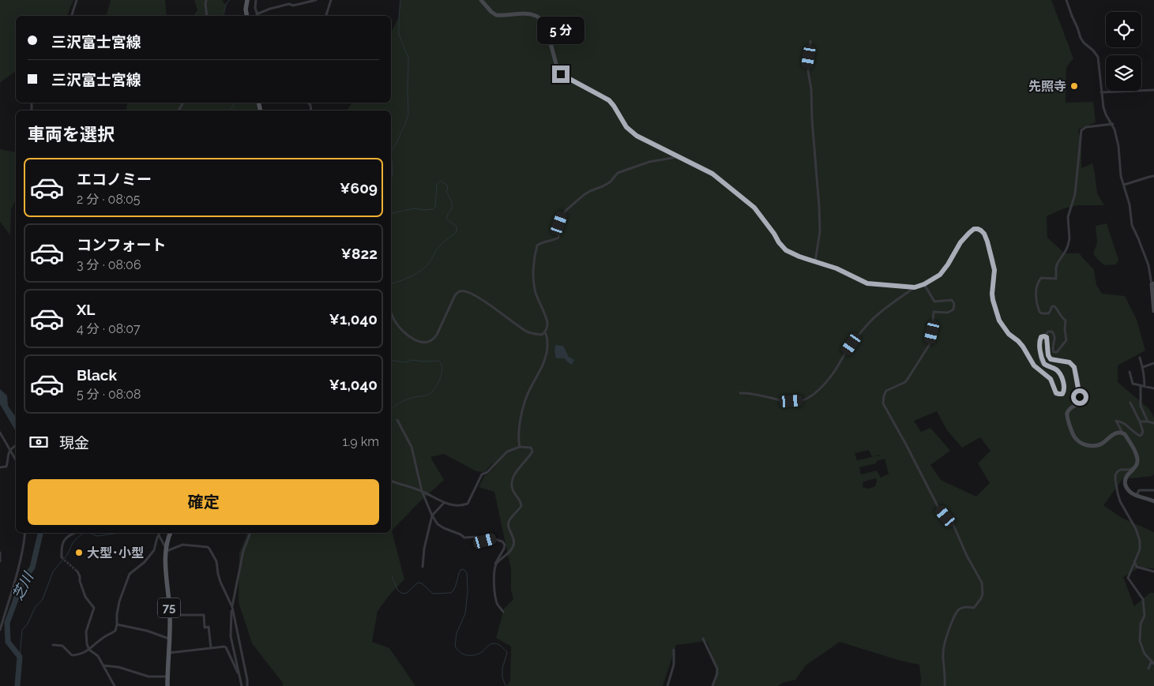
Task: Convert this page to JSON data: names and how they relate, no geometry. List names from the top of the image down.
{
  "streets": {
    "main road": ["75"]
  },
  "water": ["芝川"],
  "places": ["先照寺", "大型･小型"],
  "page": {
    "banner": ["三沢富士宮線", "三沢富士宮線"],
    "bubble": "5 分",
    "heading": "車両を選択",
    "list": [
      {
        "name": "エコノミー",
        "note": "2 分 · 08:05",
        "value": "¥609"
      },
      {
        "name": "コンフォート",
        "note": "3 分 · 08:06",
        "value": "¥822"
      },
      {
        "name": "XL",
        "note": "4 分 · 08:07",
        "value": "¥1,040"
      },
      {
        "name": "Black",
        "note": "5 分 · 08:08",
        "value": "¥1,040"
      }
    ],
    "pay": ["現金", "1.9 km"],
    "buttons": "確定"
  }
}
